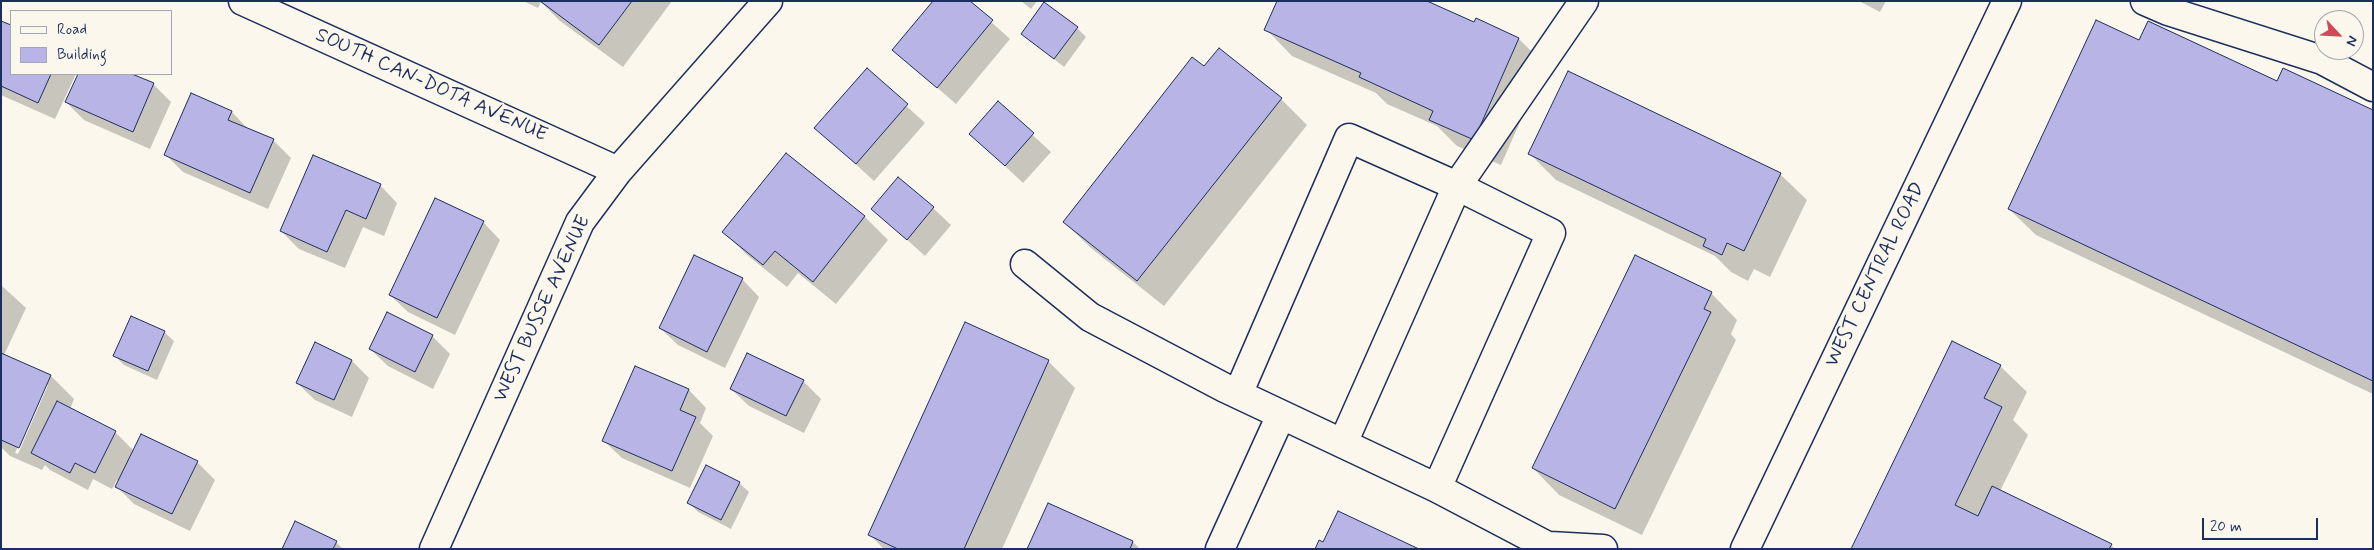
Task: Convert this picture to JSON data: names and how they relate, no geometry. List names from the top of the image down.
{
  "streets": {
    "street": ["SOUTH CAN-DOTA AVENUE", "WEST CENTRAL ROAD", "WEST BUSSE AVENUE"]
  },
  "crossings": [
    ["SOUTH CAN-DOTA AVENUE", "WEST BUSSE AVENUE"]
  ],
  "legend": ["Road", "Building"],
  "scale_bar": "20 m",
  "north": "bottom right"
}
